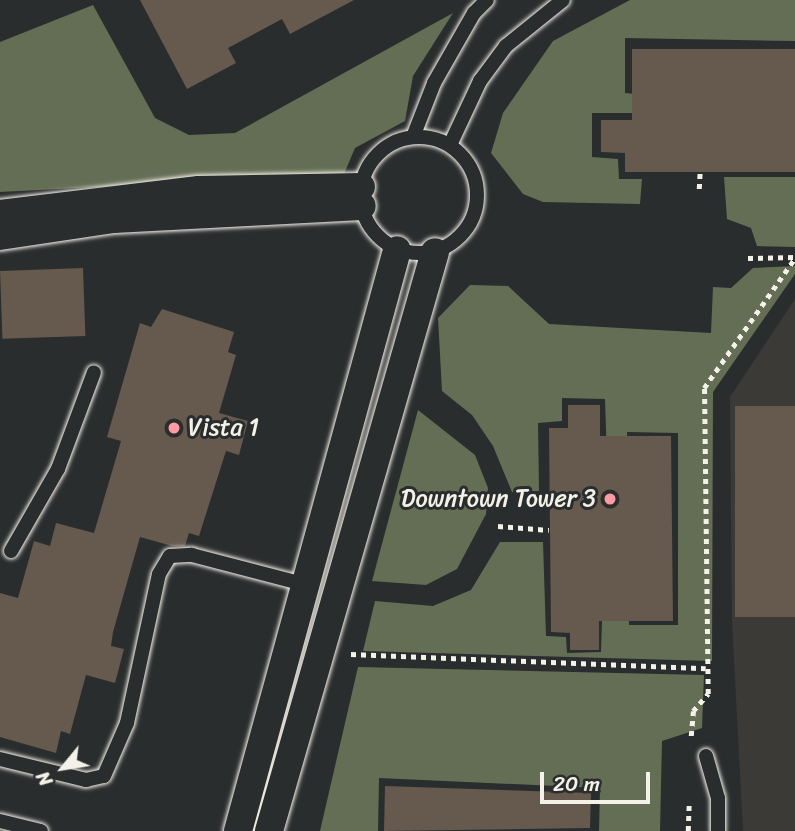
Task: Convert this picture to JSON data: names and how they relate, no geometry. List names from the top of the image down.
{
  "places": ["Vista 1", "Downtown Tower 3"],
  "scale_bar": "20 m",
  "north": "bottom left"
}
